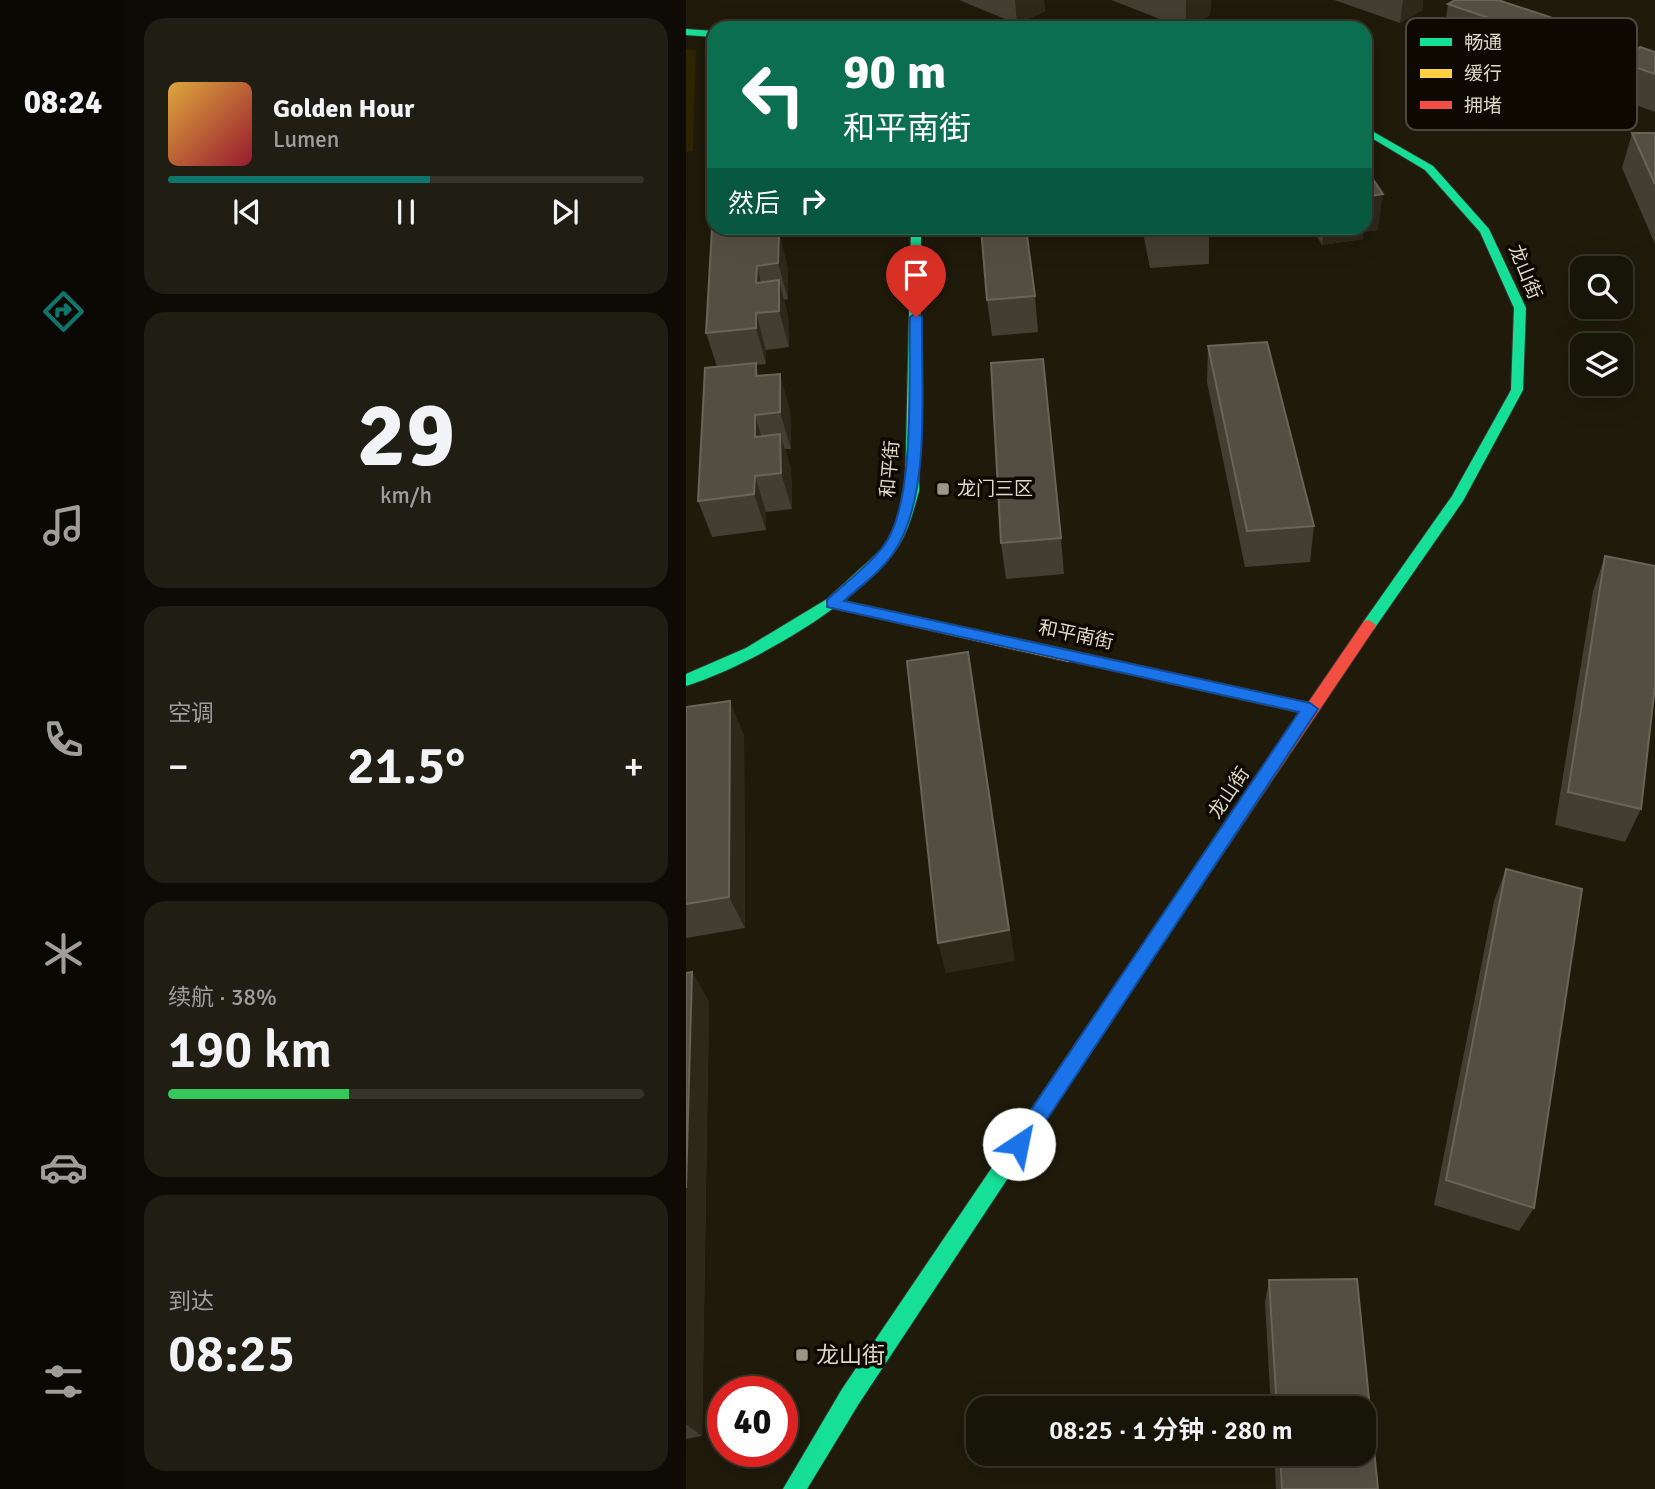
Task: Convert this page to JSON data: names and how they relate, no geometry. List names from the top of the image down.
{
  "streets": {
    "street": ["龙山街", "和平街", "和平南街"]
  },
  "crossings": [
    ["龙山街", "和平南街"],
    ["和平街", "和平南街"]
  ],
  "places": {
    "transit": ["龙门三区", "龙山街"]
  },
  "legend": ["畅通", "缓行", "拥堵"],
  "page": {
    "tabs": "08:24",
    "turn": ["90 m", "和平南街"],
    "song": ["Golden Hour", "Lumen"],
    "then": "然后",
    "tile": [
      ["29", "km/h"],
      "空调",
      ["续航 · 38%", "190 km"],
      ["到达", "08:25"]
    ],
    "heat": ["−", "21.5°", "+"],
    "limit": "40",
    "trip": "08:25 · 1 分钟 · 280 m"
  }
}
